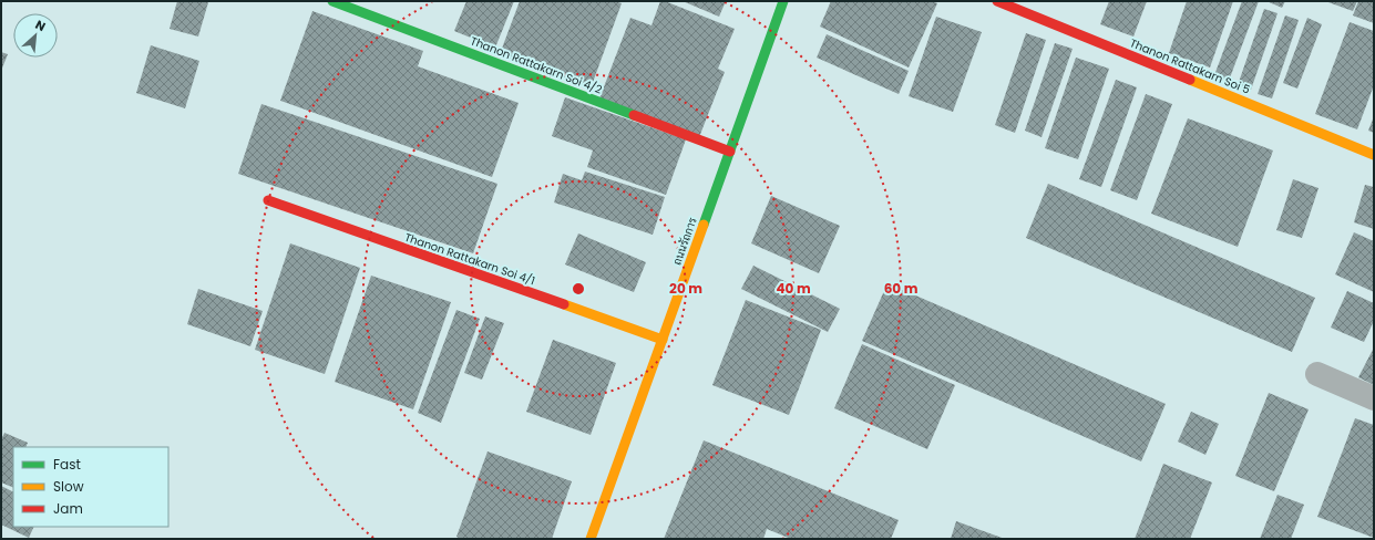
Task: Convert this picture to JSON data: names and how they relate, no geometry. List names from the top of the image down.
{
  "streets": {
    "street": [
      "Thanon Rattakarn Soi 4/2",
      "Thanon Rattakarn Soi 5",
      "ถนนรัถการ",
      "Thanon Rattakarn Soi 4/1"
    ]
  },
  "crossings": [
    ["Thanon Rattakarn Soi 4/2", "ถนนรัถการ"],
    ["ถนนรัถการ", "Thanon Rattakarn Soi 4/1"]
  ],
  "legend": ["Fast", "Slow", "Jam"],
  "north": "top right",
  "rings": ["20 m", "40 m", "60 m"]
}
